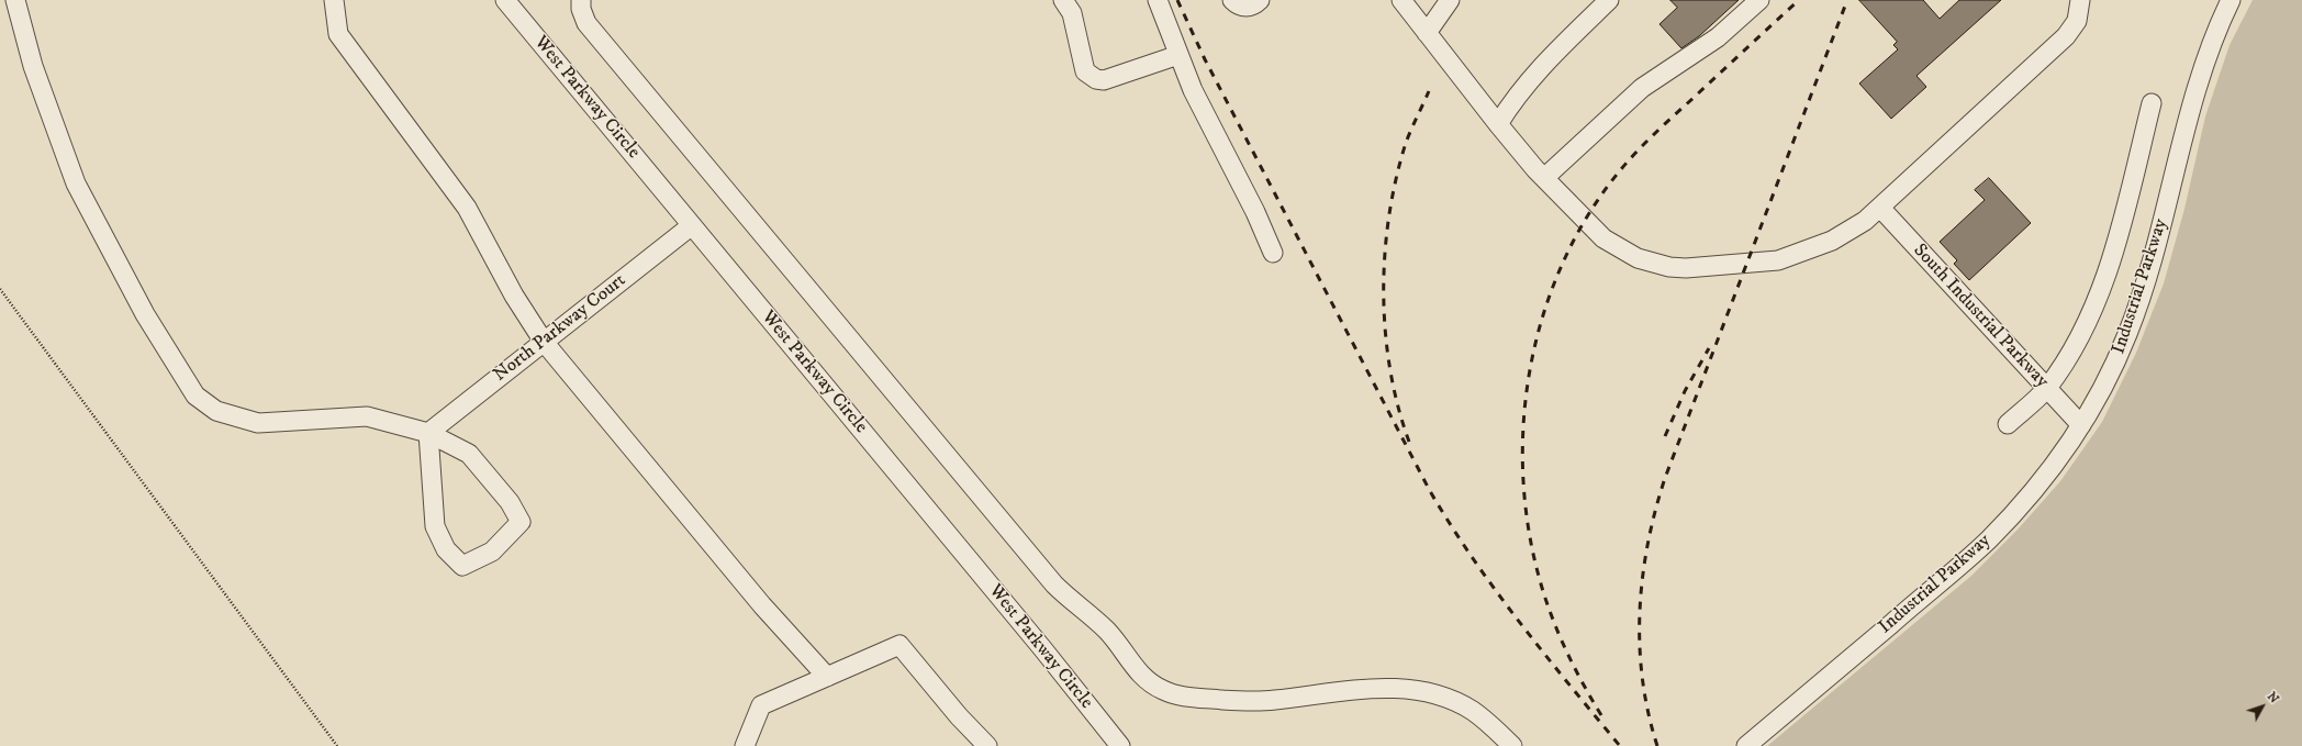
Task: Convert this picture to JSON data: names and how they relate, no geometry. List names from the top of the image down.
{
  "streets": {
    "street": [
      "West Parkway Circle",
      "Industrial Parkway",
      "South Industrial Parkway",
      "North Parkway Court"
    ]
  },
  "crossings": [
    ["West Parkway Circle", "North Parkway Court"],
    ["Industrial Parkway", "South Industrial Parkway"]
  ],
  "north": "top right"
}
